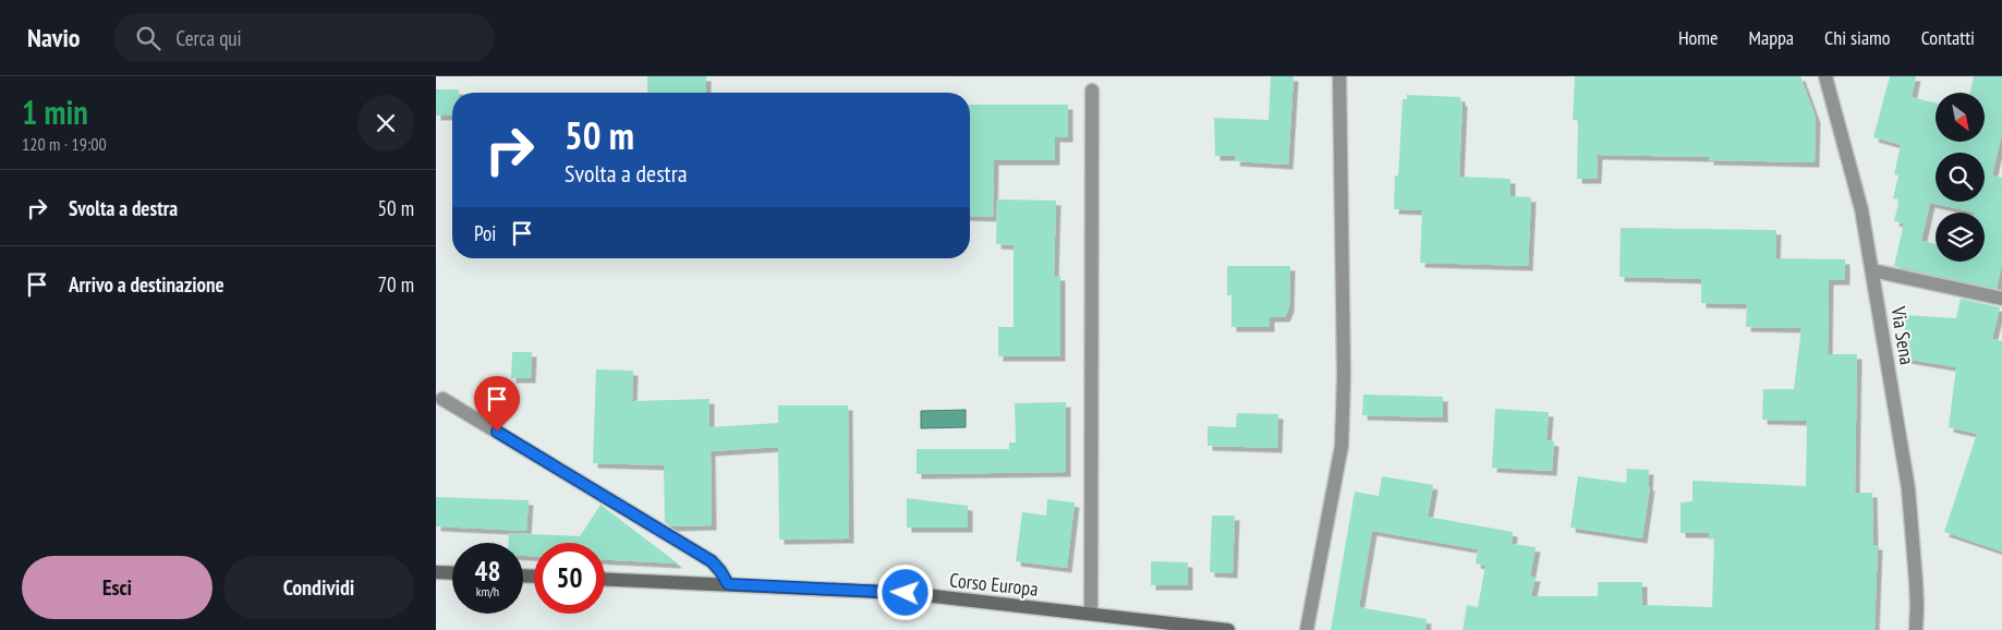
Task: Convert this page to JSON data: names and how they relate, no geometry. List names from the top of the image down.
{
  "streets": {
    "main road": ["Corso Europa"],
    "street": ["Via Sena"]
  },
  "north": "bottom right",
  "page": {
    "header": "Navio",
    "search": "Cerca qui",
    "nav": [
      "Home",
      "Mappa",
      "Chi siamo",
      "Contatti"
    ],
    "heading": ["1 min", "120 m · 19:00"],
    "turn": ["50 m", "Svolta a destra"],
    "list": [
      {
        "name": "Svolta a destra",
        "value": "50 m"
      },
      {
        "name": "Arrivo a destinazione",
        "value": "70 m"
      }
    ],
    "then": "Poi",
    "speed": "48 km/h",
    "limit": "50",
    "buttons": ["Esci", "Condividi"]
  }
}
